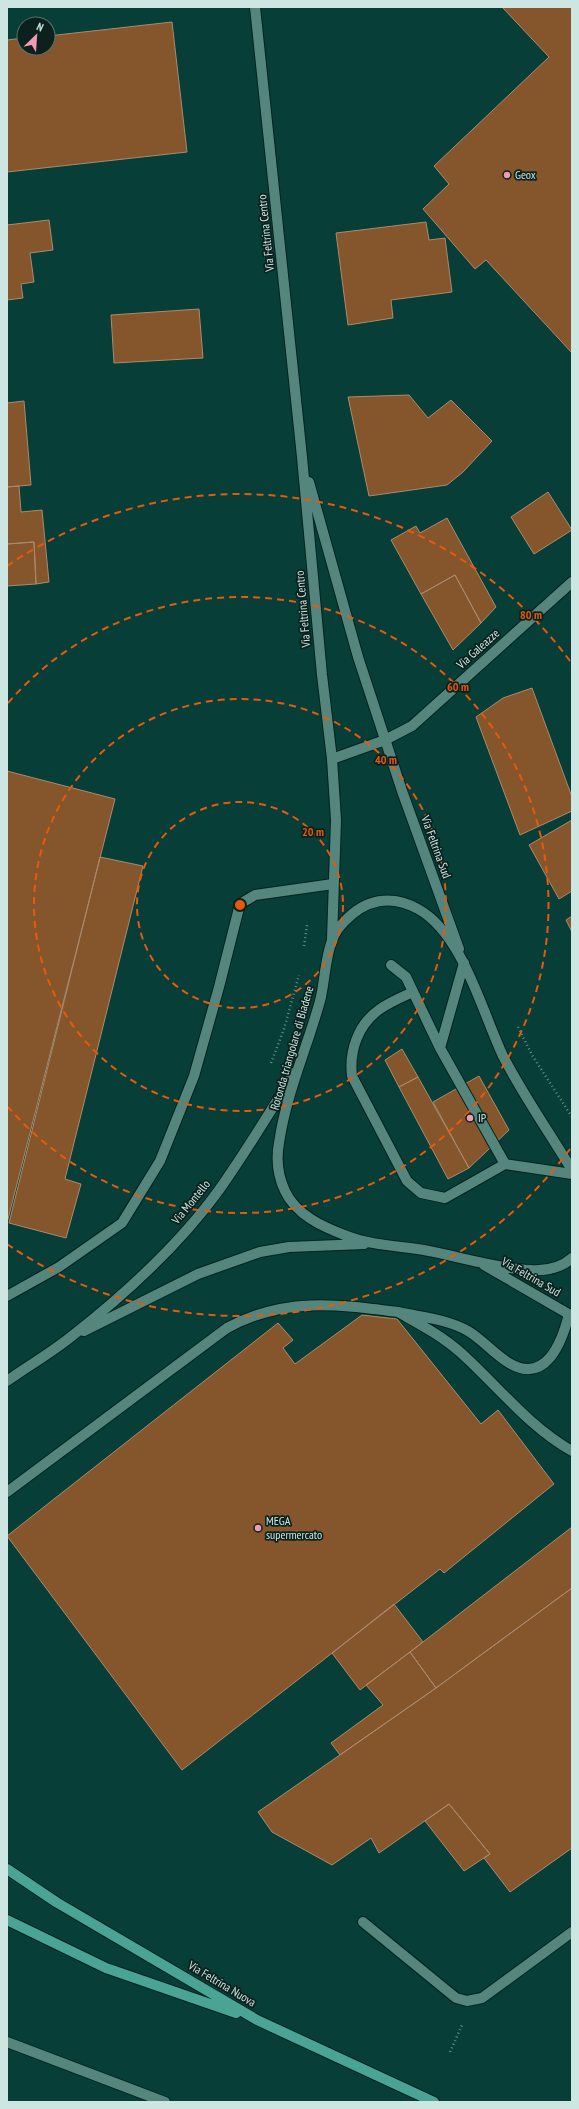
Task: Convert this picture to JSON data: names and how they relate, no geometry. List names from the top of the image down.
{
  "streets": {
    "main road": [
      "Via Feltrina Centro",
      "Via Galeazze",
      "Via Feltrina Sud",
      "Rotonda triangolare di Biadene",
      "Via Montello",
      "Via Feltrina Nuova"
    ]
  },
  "crossings": [
    ["Via Feltrina Centro", "Via Galeazze"],
    ["Via Feltrina Centro", "Via Feltrina Sud"],
    ["Via Galeazze", "Via Feltrina Sud"],
    ["Via Feltrina Sud", "Rotonda triangolare di Biadene"],
    ["Rotonda triangolare di Biadene", "Via Montello"]
  ],
  "places": ["Geox", "IP", "MEGA supermercato"],
  "north": "top right",
  "rings": [
    "80 m",
    "60 m",
    "40 m",
    "20 m"
  ]
}
